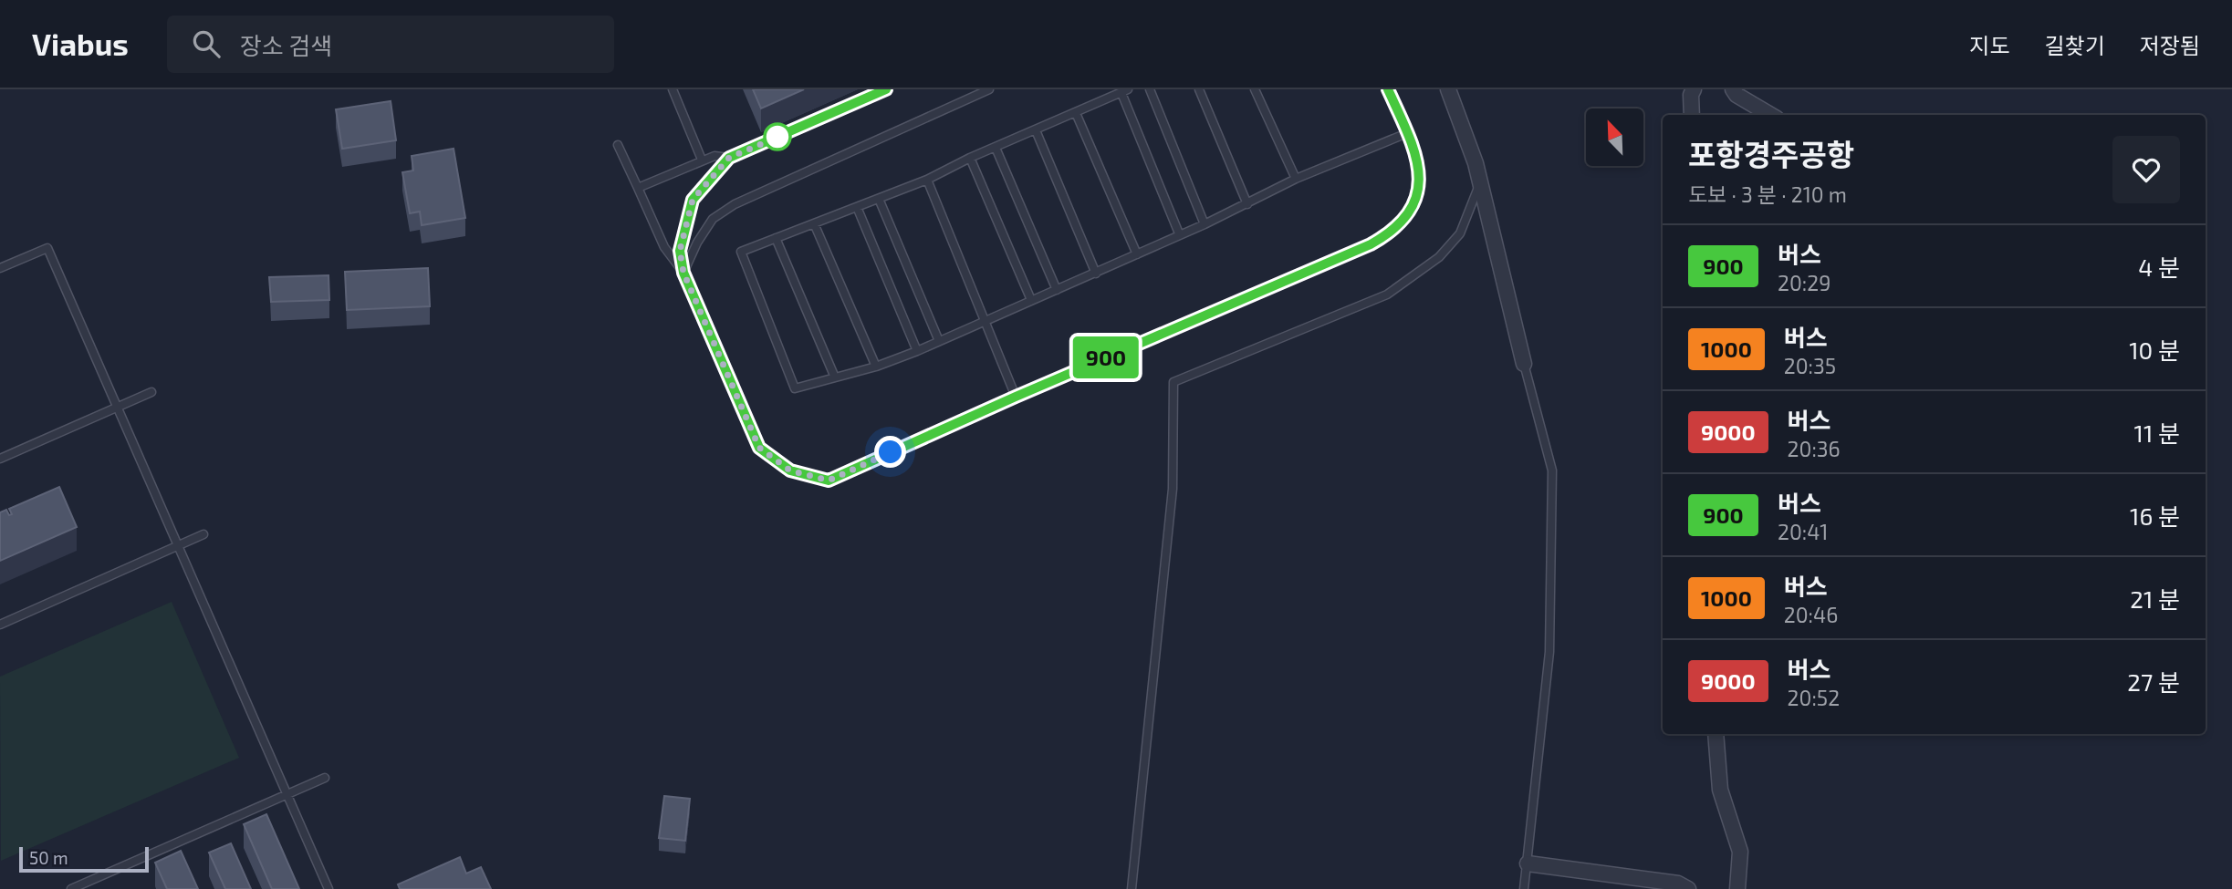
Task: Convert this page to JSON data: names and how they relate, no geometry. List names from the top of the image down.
{
  "lines": ["bus line 900"],
  "scale_bar": "50 m",
  "north": "top left",
  "page": {
    "header": "Viabus",
    "search": "장소 검색",
    "nav": ["지도", "길찾기", "저장됨"],
    "on_map": "900",
    "heading": ["포항경주공항", "도보 · 3 분 · 210 m"],
    "list": [
      {
        "mark": "900",
        "name": "버스",
        "note": "20:29",
        "value": "4 분"
      },
      {
        "mark": "1000",
        "name": "버스",
        "note": "20:35",
        "value": "10 분"
      },
      {
        "mark": "9000",
        "name": "버스",
        "note": "20:36",
        "value": "11 분"
      },
      {
        "mark": "900",
        "name": "버스",
        "note": "20:41",
        "value": "16 분"
      },
      {
        "mark": "1000",
        "name": "버스",
        "note": "20:46",
        "value": "21 분"
      },
      {
        "mark": "9000",
        "name": "버스",
        "note": "20:52",
        "value": "27 분"
      }
    ],
    "scale": "50 m"
  }
}
